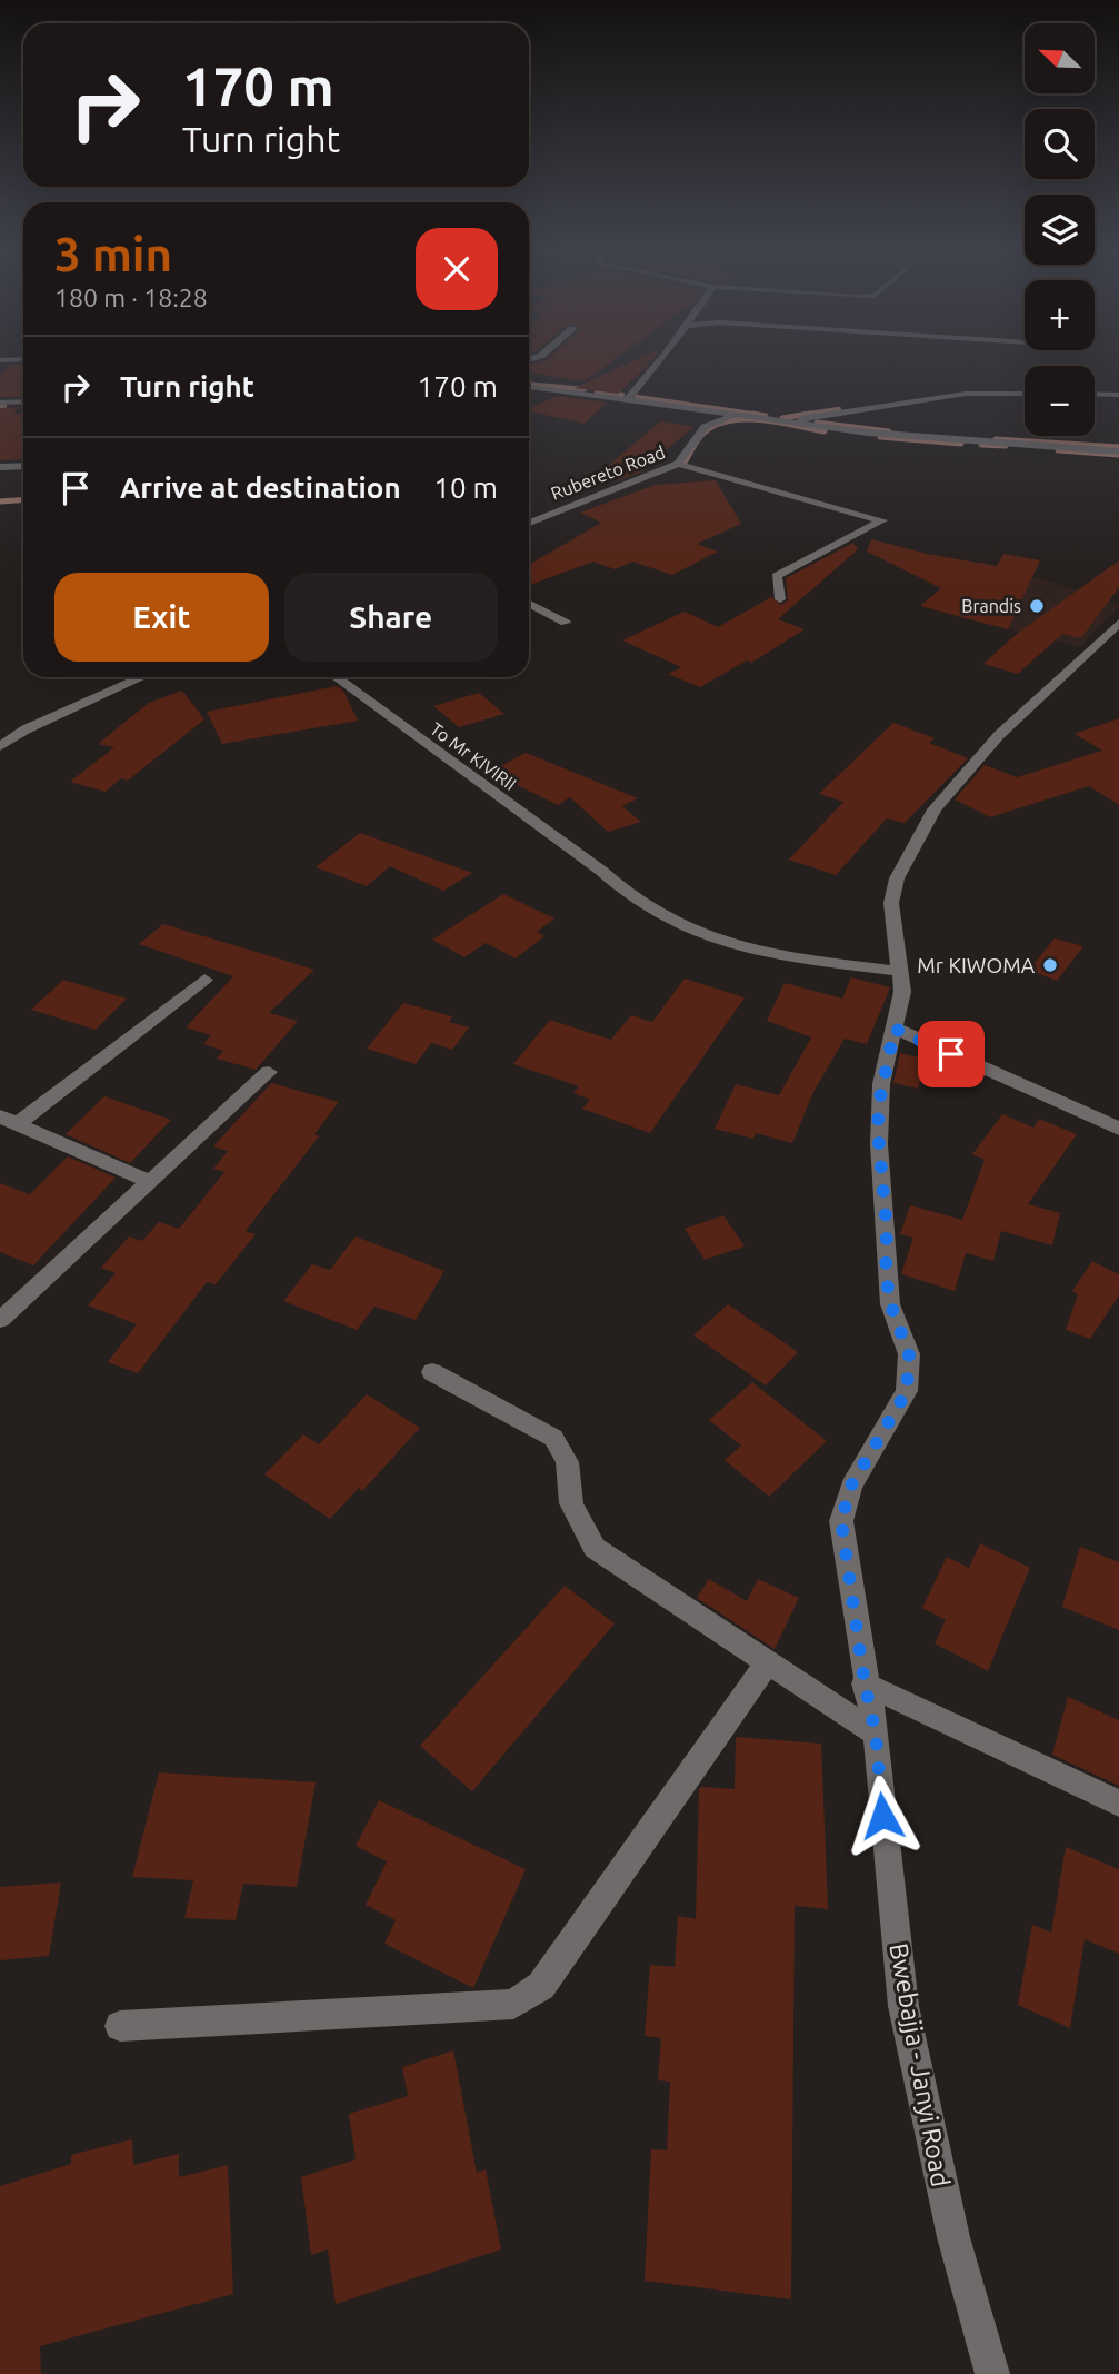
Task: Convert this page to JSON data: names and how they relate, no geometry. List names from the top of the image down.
{
  "streets": {
    "street": ["Rubereto Road", "To Mr KIVIRII", "Bwebajja - Janyi Road"]
  },
  "crossings": [
    ["To Mr KIVIRII", "Bwebajja - Janyi Road"]
  ],
  "places": ["Brandis", "Mr KIWOMA"],
  "north": "top left",
  "page": {
    "map_buttons": ["+", "−"],
    "turn": ["170 m", "Turn right"],
    "heading": ["3 min", "180 m · 18:28"],
    "list": [
      {
        "name": "Turn right",
        "value": "170 m"
      },
      {
        "name": "Arrive at destination",
        "value": "10 m"
      }
    ],
    "buttons": ["Exit", "Share"]
  }
}
